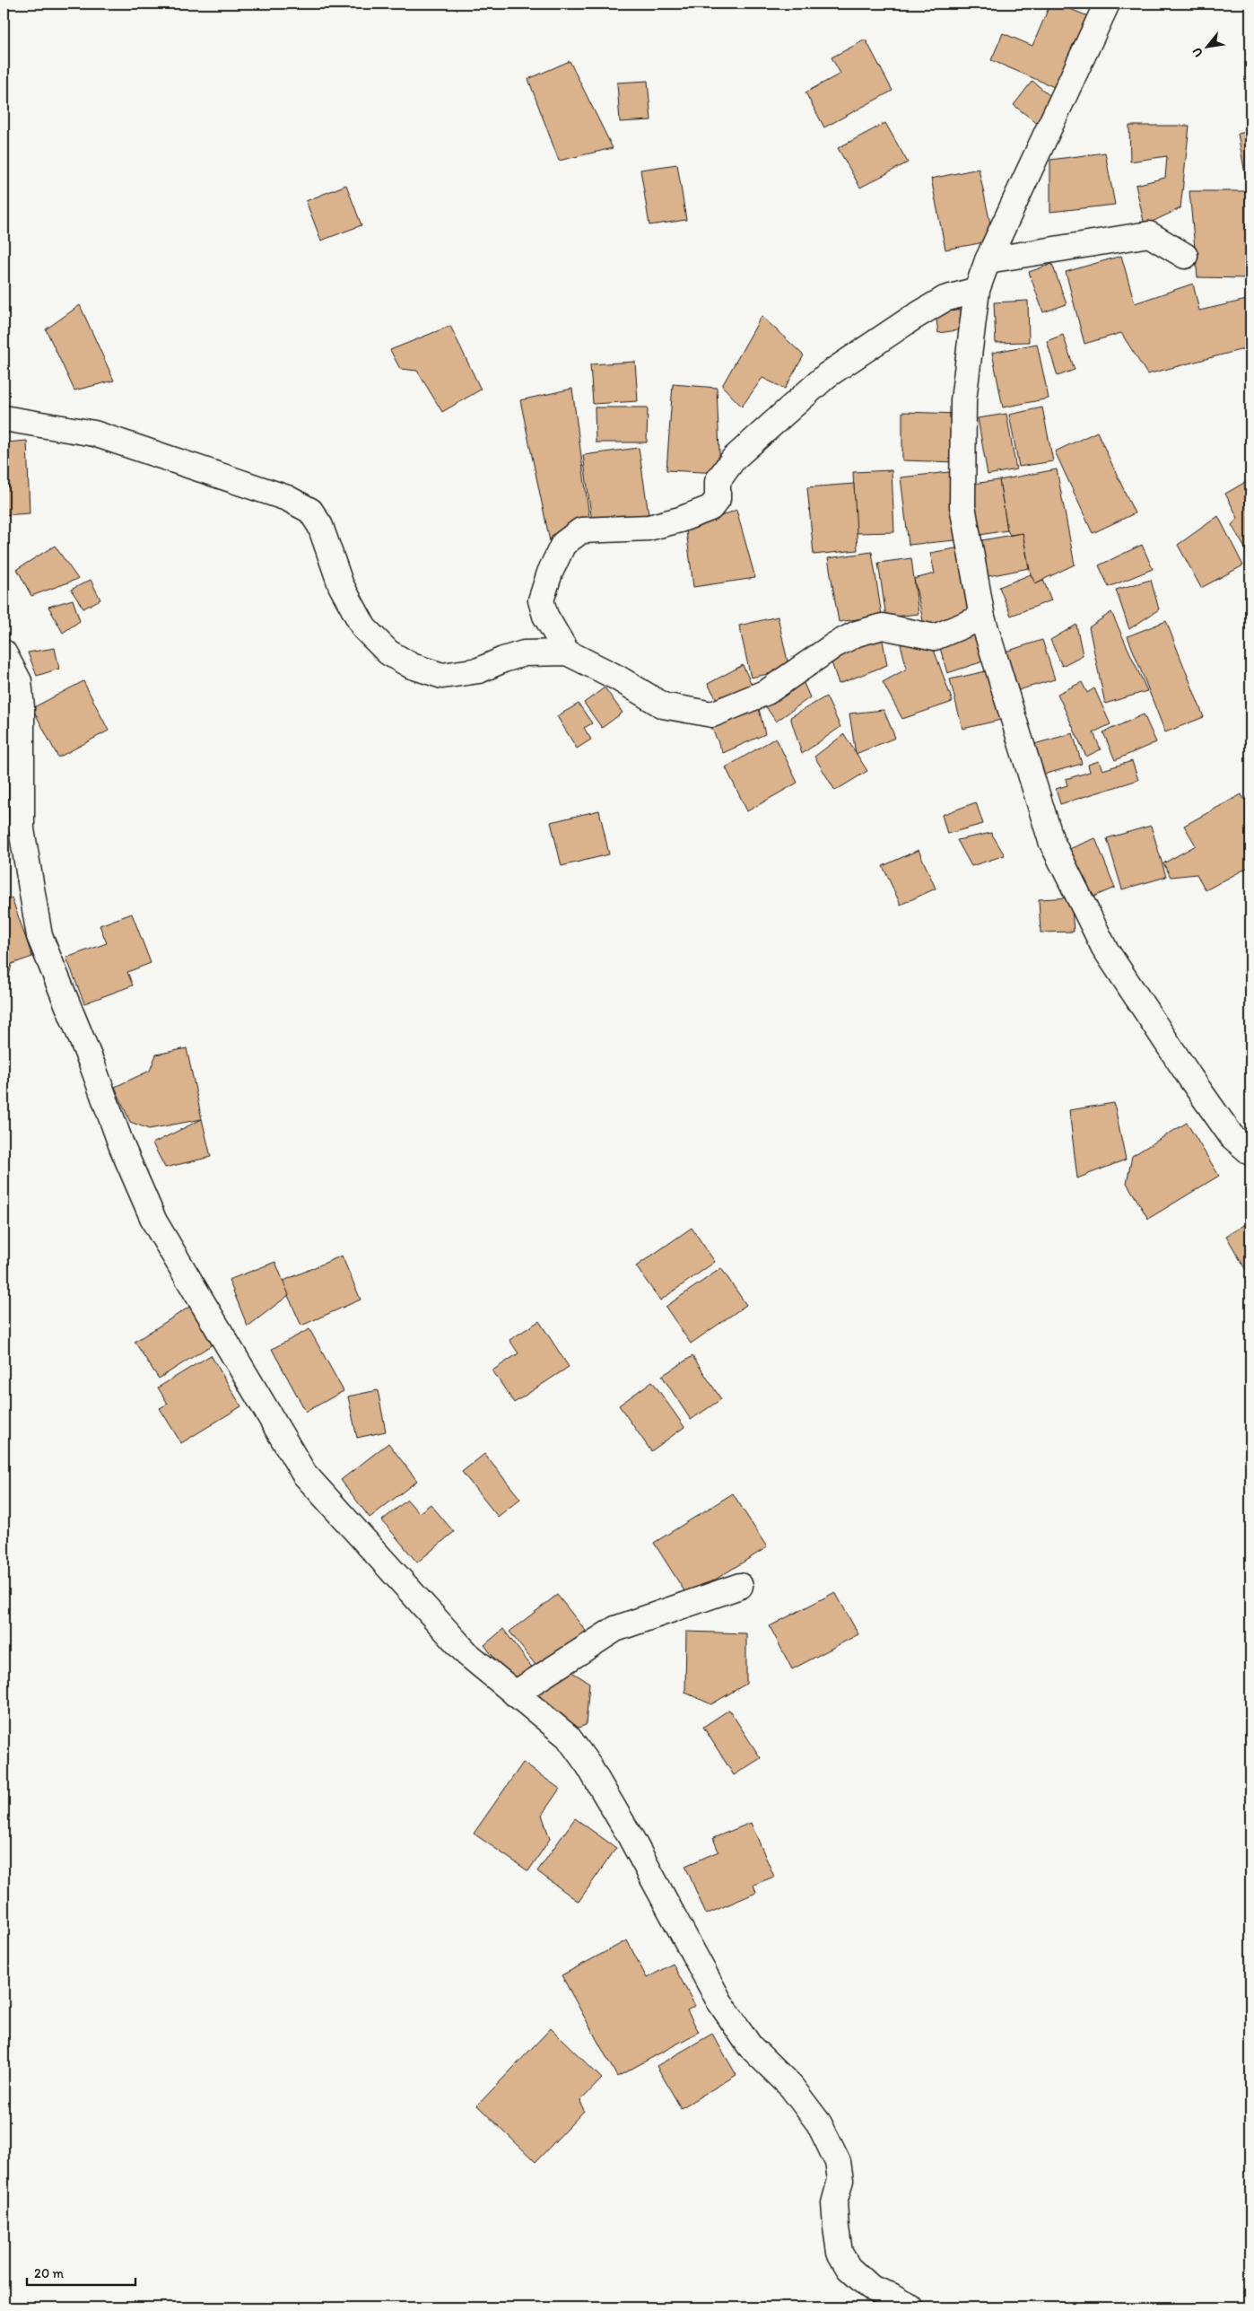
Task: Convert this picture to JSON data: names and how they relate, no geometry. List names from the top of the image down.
{
  "scale_bar": "20 m",
  "north": "bottom left"
}
